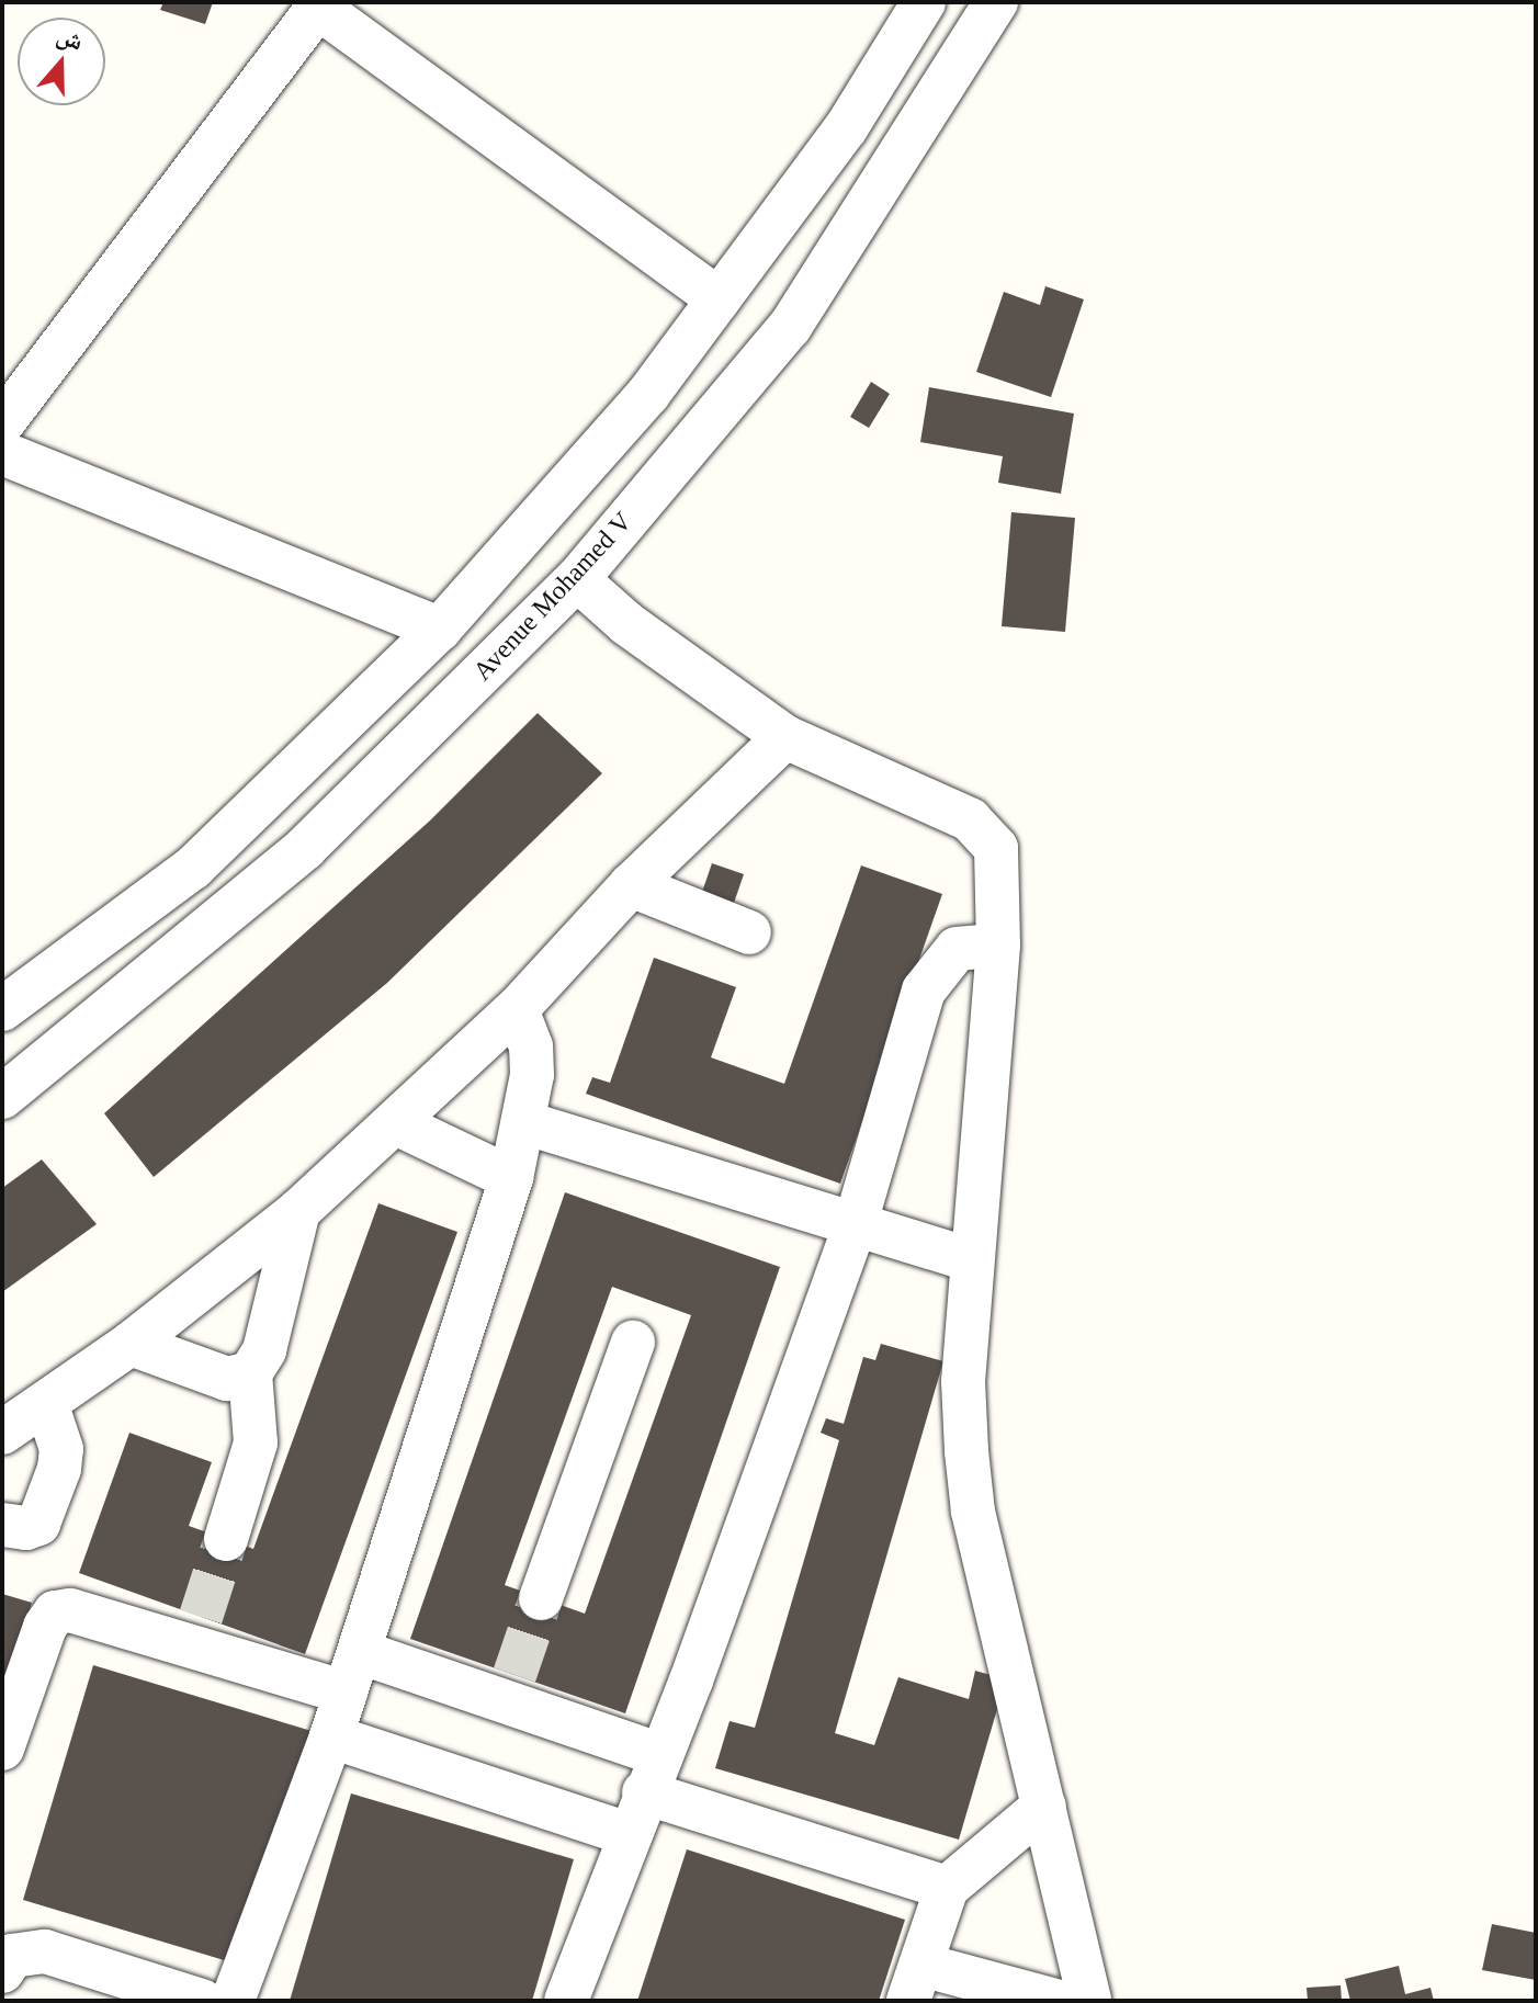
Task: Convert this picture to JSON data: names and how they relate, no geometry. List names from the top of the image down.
{
  "streets": {
    "street": ["Avenue Mohamed V"]
  },
  "north": "top"
}
